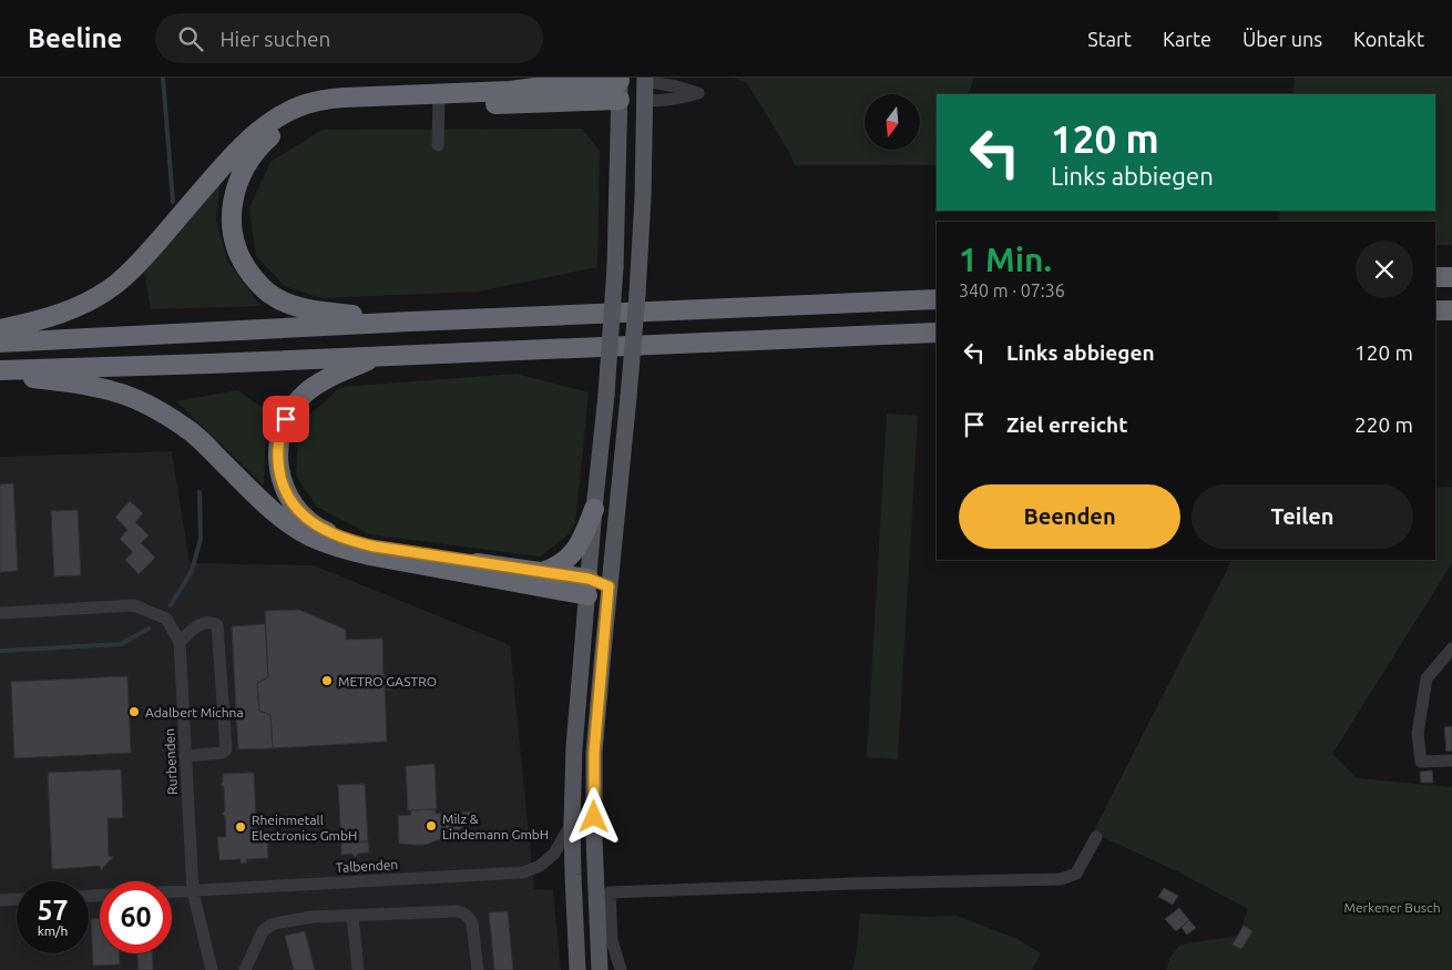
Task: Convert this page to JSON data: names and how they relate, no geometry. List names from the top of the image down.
{
  "streets": {
    "street": ["Rurbenden", "Talbenden"]
  },
  "crossings": [
    ["Rurbenden", "Talbenden"]
  ],
  "parks": ["Merkener Busch"],
  "places": [
    "METRO GASTRO",
    "Adalbert Michna",
    "Milz & Lindemann GmbH",
    "Rheinmetall Electronics GmbH"
  ],
  "north": "bottom",
  "page": {
    "header": "Beeline",
    "search": "Hier suchen",
    "nav": [
      "Start",
      "Karte",
      "Über uns",
      "Kontakt"
    ],
    "turn": ["120 m", "Links abbiegen"],
    "heading": ["1 Min.", "340 m · 07:36"],
    "list": [
      {
        "name": "Links abbiegen",
        "value": "120 m"
      },
      {
        "name": "Ziel erreicht",
        "value": "220 m"
      }
    ],
    "buttons": ["Beenden", "Teilen"],
    "speed": "57 km/h",
    "limit": "60"
  }
}
